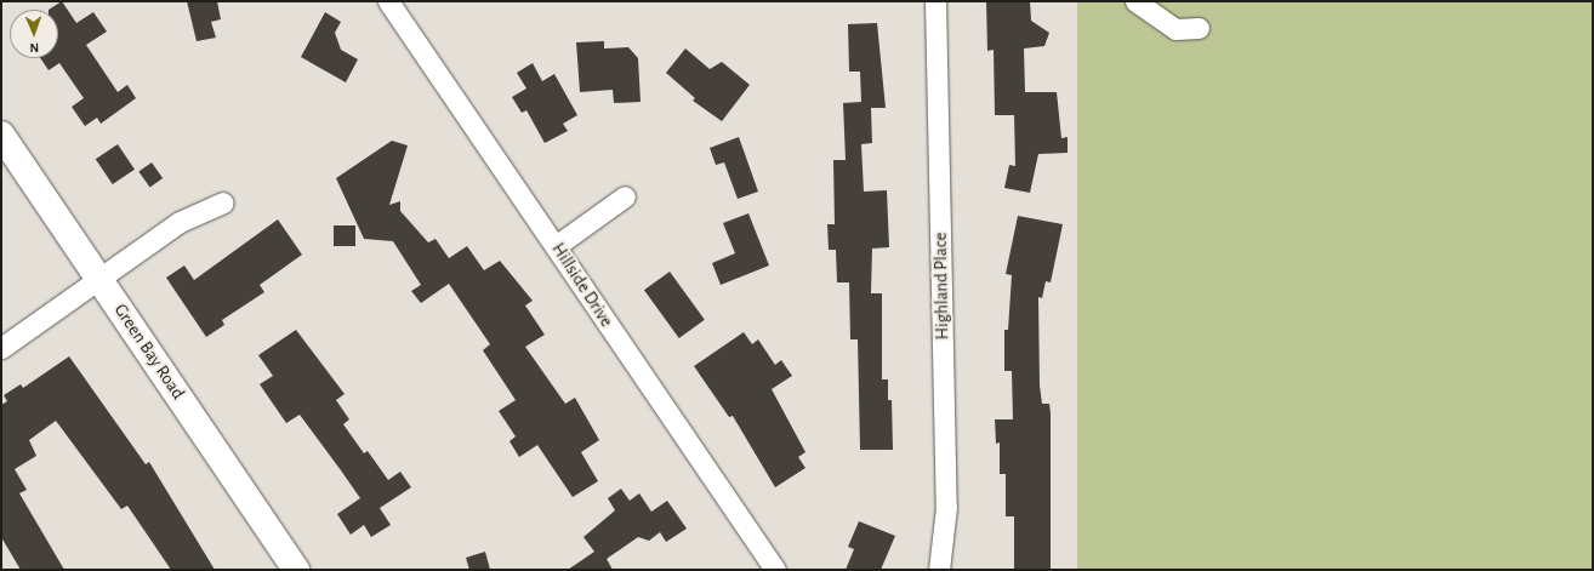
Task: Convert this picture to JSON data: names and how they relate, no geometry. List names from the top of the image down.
{
  "streets": {
    "main road": ["Green Bay Road"],
    "street": ["Hillside Drive", "Highland Place"]
  },
  "north": "bottom"
}
